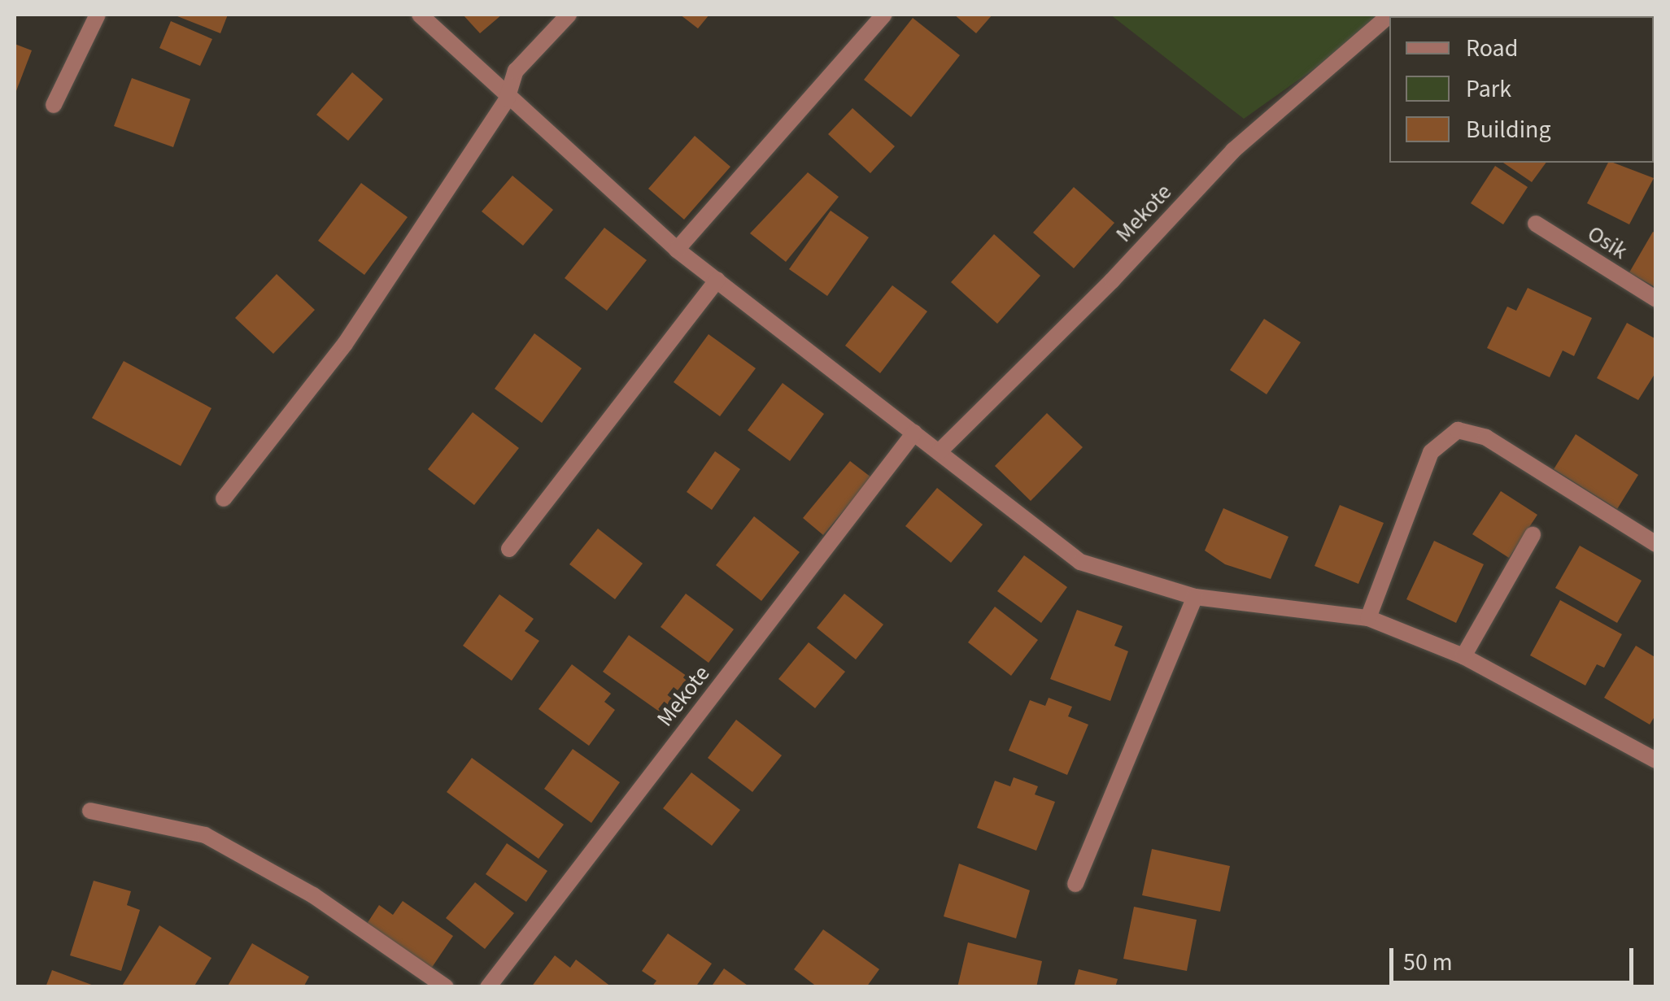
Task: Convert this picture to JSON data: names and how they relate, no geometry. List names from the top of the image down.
{
  "streets": {
    "street": ["Mekote", "Osik"]
  },
  "legend": ["Road", "Park", "Building"],
  "scale_bar": "50 m"
}
